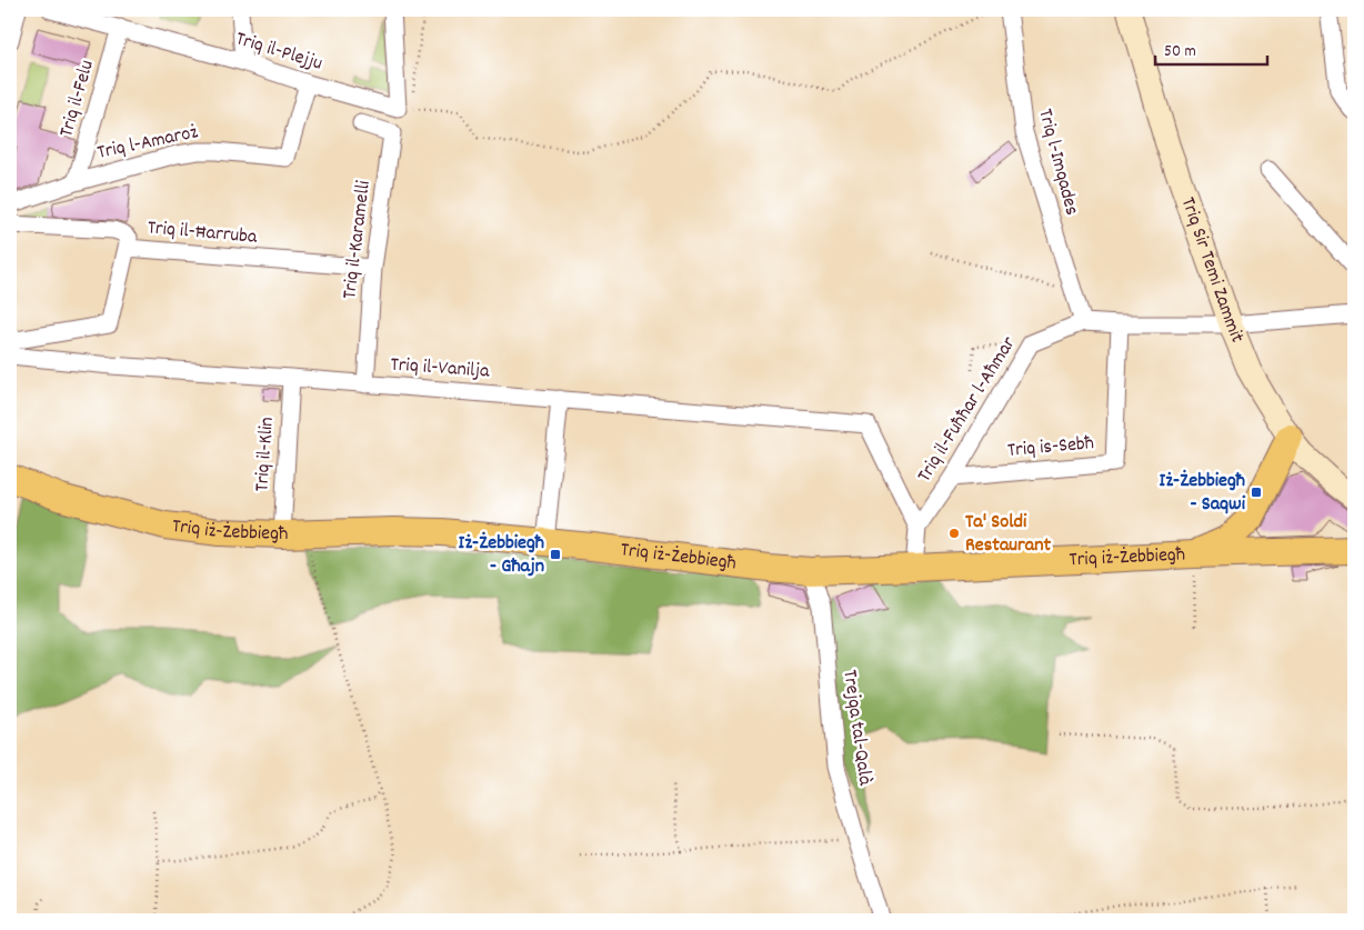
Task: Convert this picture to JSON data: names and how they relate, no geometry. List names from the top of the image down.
{
  "streets": {
    "main road": ["Triq Sir Temi Zammit", "Triq iż-Żebbiegħ"],
    "street": [
      "Triq il-Plejju",
      "Triq il-Felu",
      "Triq l-Amaroż",
      "Triq l-Imqades",
      "Triq il-Ħarruba",
      "Triq il-Karamelli",
      "Triq il-Vanilja",
      "Triq il-Fuħħar l-Aħmar",
      "Triq is-Sebħ",
      "Triq il-Klin",
      "Trejqa tal-Qalà"
    ]
  },
  "crossings": [
    ["Triq il-Plejju", "Triq il-Felu"],
    ["Triq il-Plejju", "Triq l-Amaroż"],
    ["Triq il-Felu", "Triq l-Amaroż"],
    ["Triq l-Imqades", "Triq il-Fuħħar l-Aħmar"],
    ["Triq il-Ħarruba", "Triq il-Karamelli"],
    ["Triq il-Karamelli", "Triq il-Vanilja"],
    ["Triq Sir Temi Zammit", "Triq il-Fuħħar l-Aħmar"],
    ["Triq il-Vanilja", "Triq il-Fuħħar l-Aħmar"],
    ["Triq il-Vanilja", "Triq il-Klin"],
    ["Triq il-Fuħħar l-Aħmar", "Triq is-Sebħ"],
    ["Triq il-Klin", "Triq iż-Żebbiegħ"],
    ["Triq iż-Żebbiegħ", "Trejqa tal-Qalà"]
  ],
  "places": {
    "transit": ["Iż-Żebbiegħ - Saqwi", "Iż-Żebbiegħ - Għajn"],
    "other": ["Ta' Soldi Restaurant"]
  },
  "scale_bar": "50 m"
}
